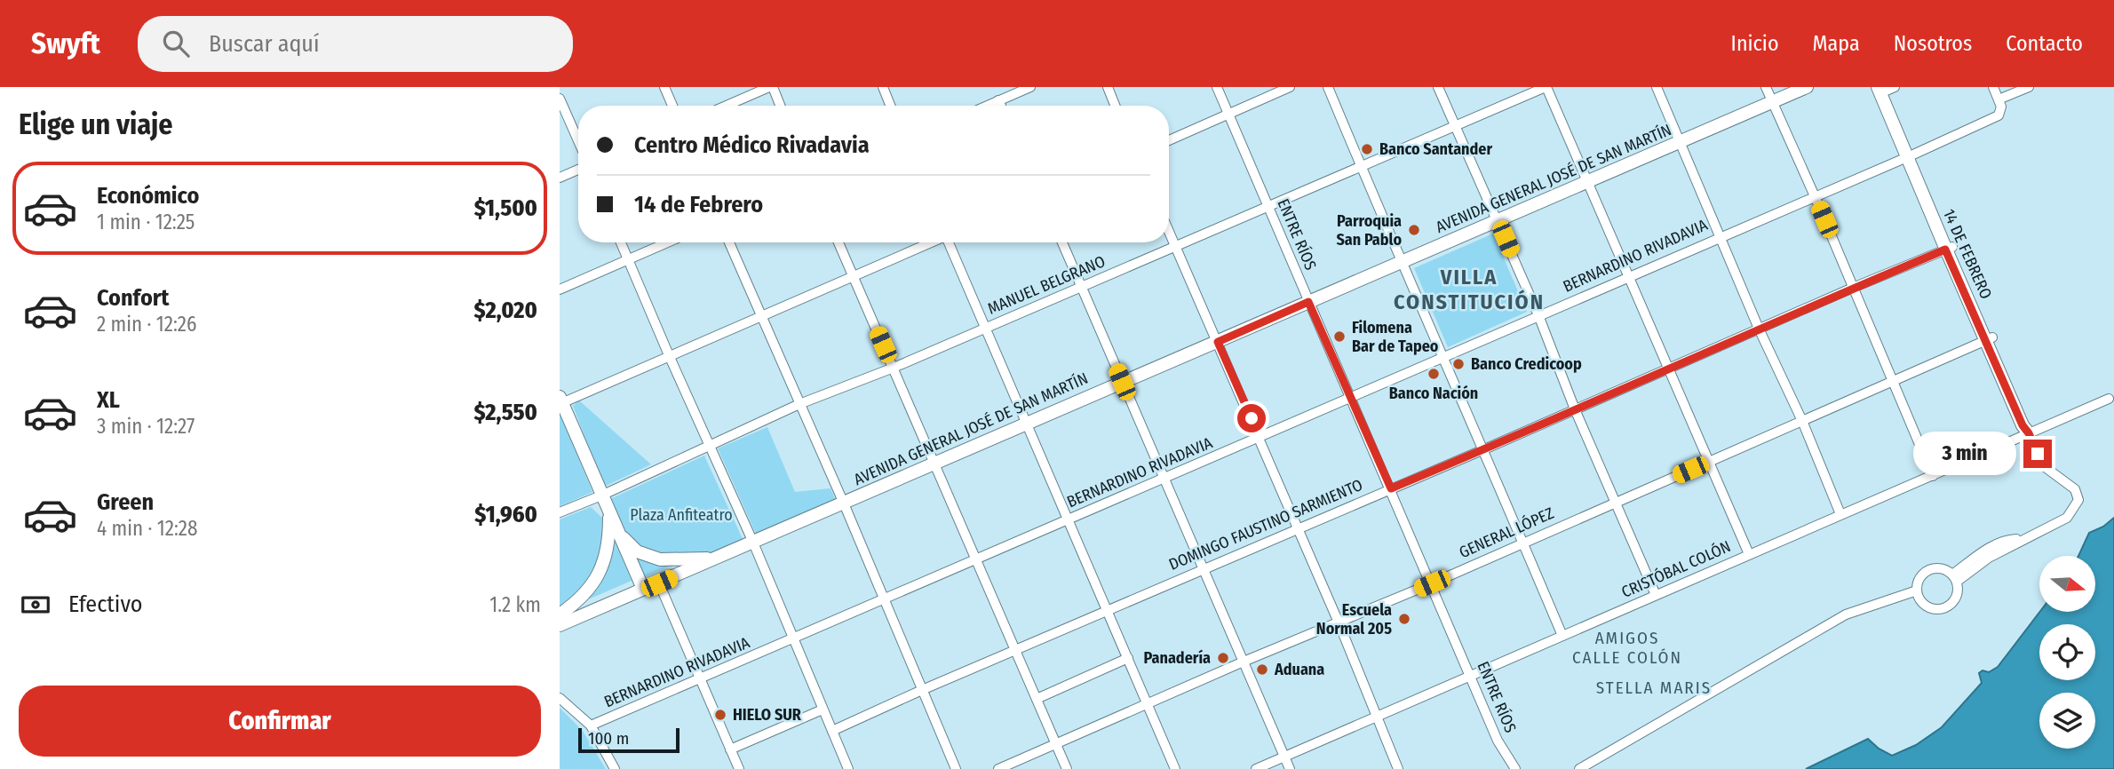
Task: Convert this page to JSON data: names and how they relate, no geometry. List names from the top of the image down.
{
  "streets": {
    "main road": ["AVENIDA GENERAL JOSÉ DE SAN MARTÍN", "14 DE FEBRERO"],
    "street": [
      "ENTRE RÍOS",
      "BERNARDINO RIVADAVIA",
      "MANUEL BELGRANO",
      "DOMINGO FAUSTINO SARMIENTO",
      "GENERAL LÓPEZ",
      "CRISTÓBAL COLÓN"
    ]
  },
  "crossings": [
    ["AVENIDA GENERAL JOSÉ DE SAN MARTÍN", "ENTRE RÍOS"],
    ["ENTRE RÍOS", "BERNARDINO RIVADAVIA"],
    ["ENTRE RÍOS", "MANUEL BELGRANO"],
    ["ENTRE RÍOS", "DOMINGO FAUSTINO SARMIENTO"],
    ["ENTRE RÍOS", "GENERAL LÓPEZ"],
    ["ENTRE RÍOS", "CRISTÓBAL COLÓN"],
    ["14 DE FEBRERO", "BERNARDINO RIVADAVIA"],
    ["14 DE FEBRERO", "DOMINGO FAUSTINO SARMIENTO"],
    ["14 DE FEBRERO", "GENERAL LÓPEZ"],
    ["14 DE FEBRERO", "CRISTÓBAL COLÓN"]
  ],
  "districts": ["VILLA CONSTITUCIÓN", "AMIGOS CALLE COLÓN", "STELLA MARIS"],
  "parks": ["Plaza Anfiteatro"],
  "places": [
    "Banco Santander",
    "Parroquia San Pablo",
    "Filomena Bar de Tapeo",
    "Banco Credicoop",
    "Banco Nación",
    "Escuela Normal 205",
    "Panadería",
    "Aduana",
    "HIELO SUR"
  ],
  "scale_bar": "100 m",
  "north": "right",
  "page": {
    "header": "Swyft",
    "search": "Buscar aquí",
    "nav": [
      "Inicio",
      "Mapa",
      "Nosotros",
      "Contacto"
    ],
    "heading": "Elige un viaje",
    "banner": ["Centro Médico Rivadavia", "14 de Febrero"],
    "list": [
      {
        "name": "Económico",
        "note": "1 min · 12:25",
        "value": "$1,500"
      },
      {
        "name": "Confort",
        "note": "2 min · 12:26",
        "value": "$2,020"
      },
      {
        "name": "XL",
        "note": "3 min · 12:27",
        "value": "$2,550"
      },
      {
        "name": "Green",
        "note": "4 min · 12:28",
        "value": "$1,960"
      }
    ],
    "bubble": "3 min",
    "pay": ["Efectivo", "1.2 km"],
    "buttons": "Confirmar",
    "scale": "100 m"
  }
}
